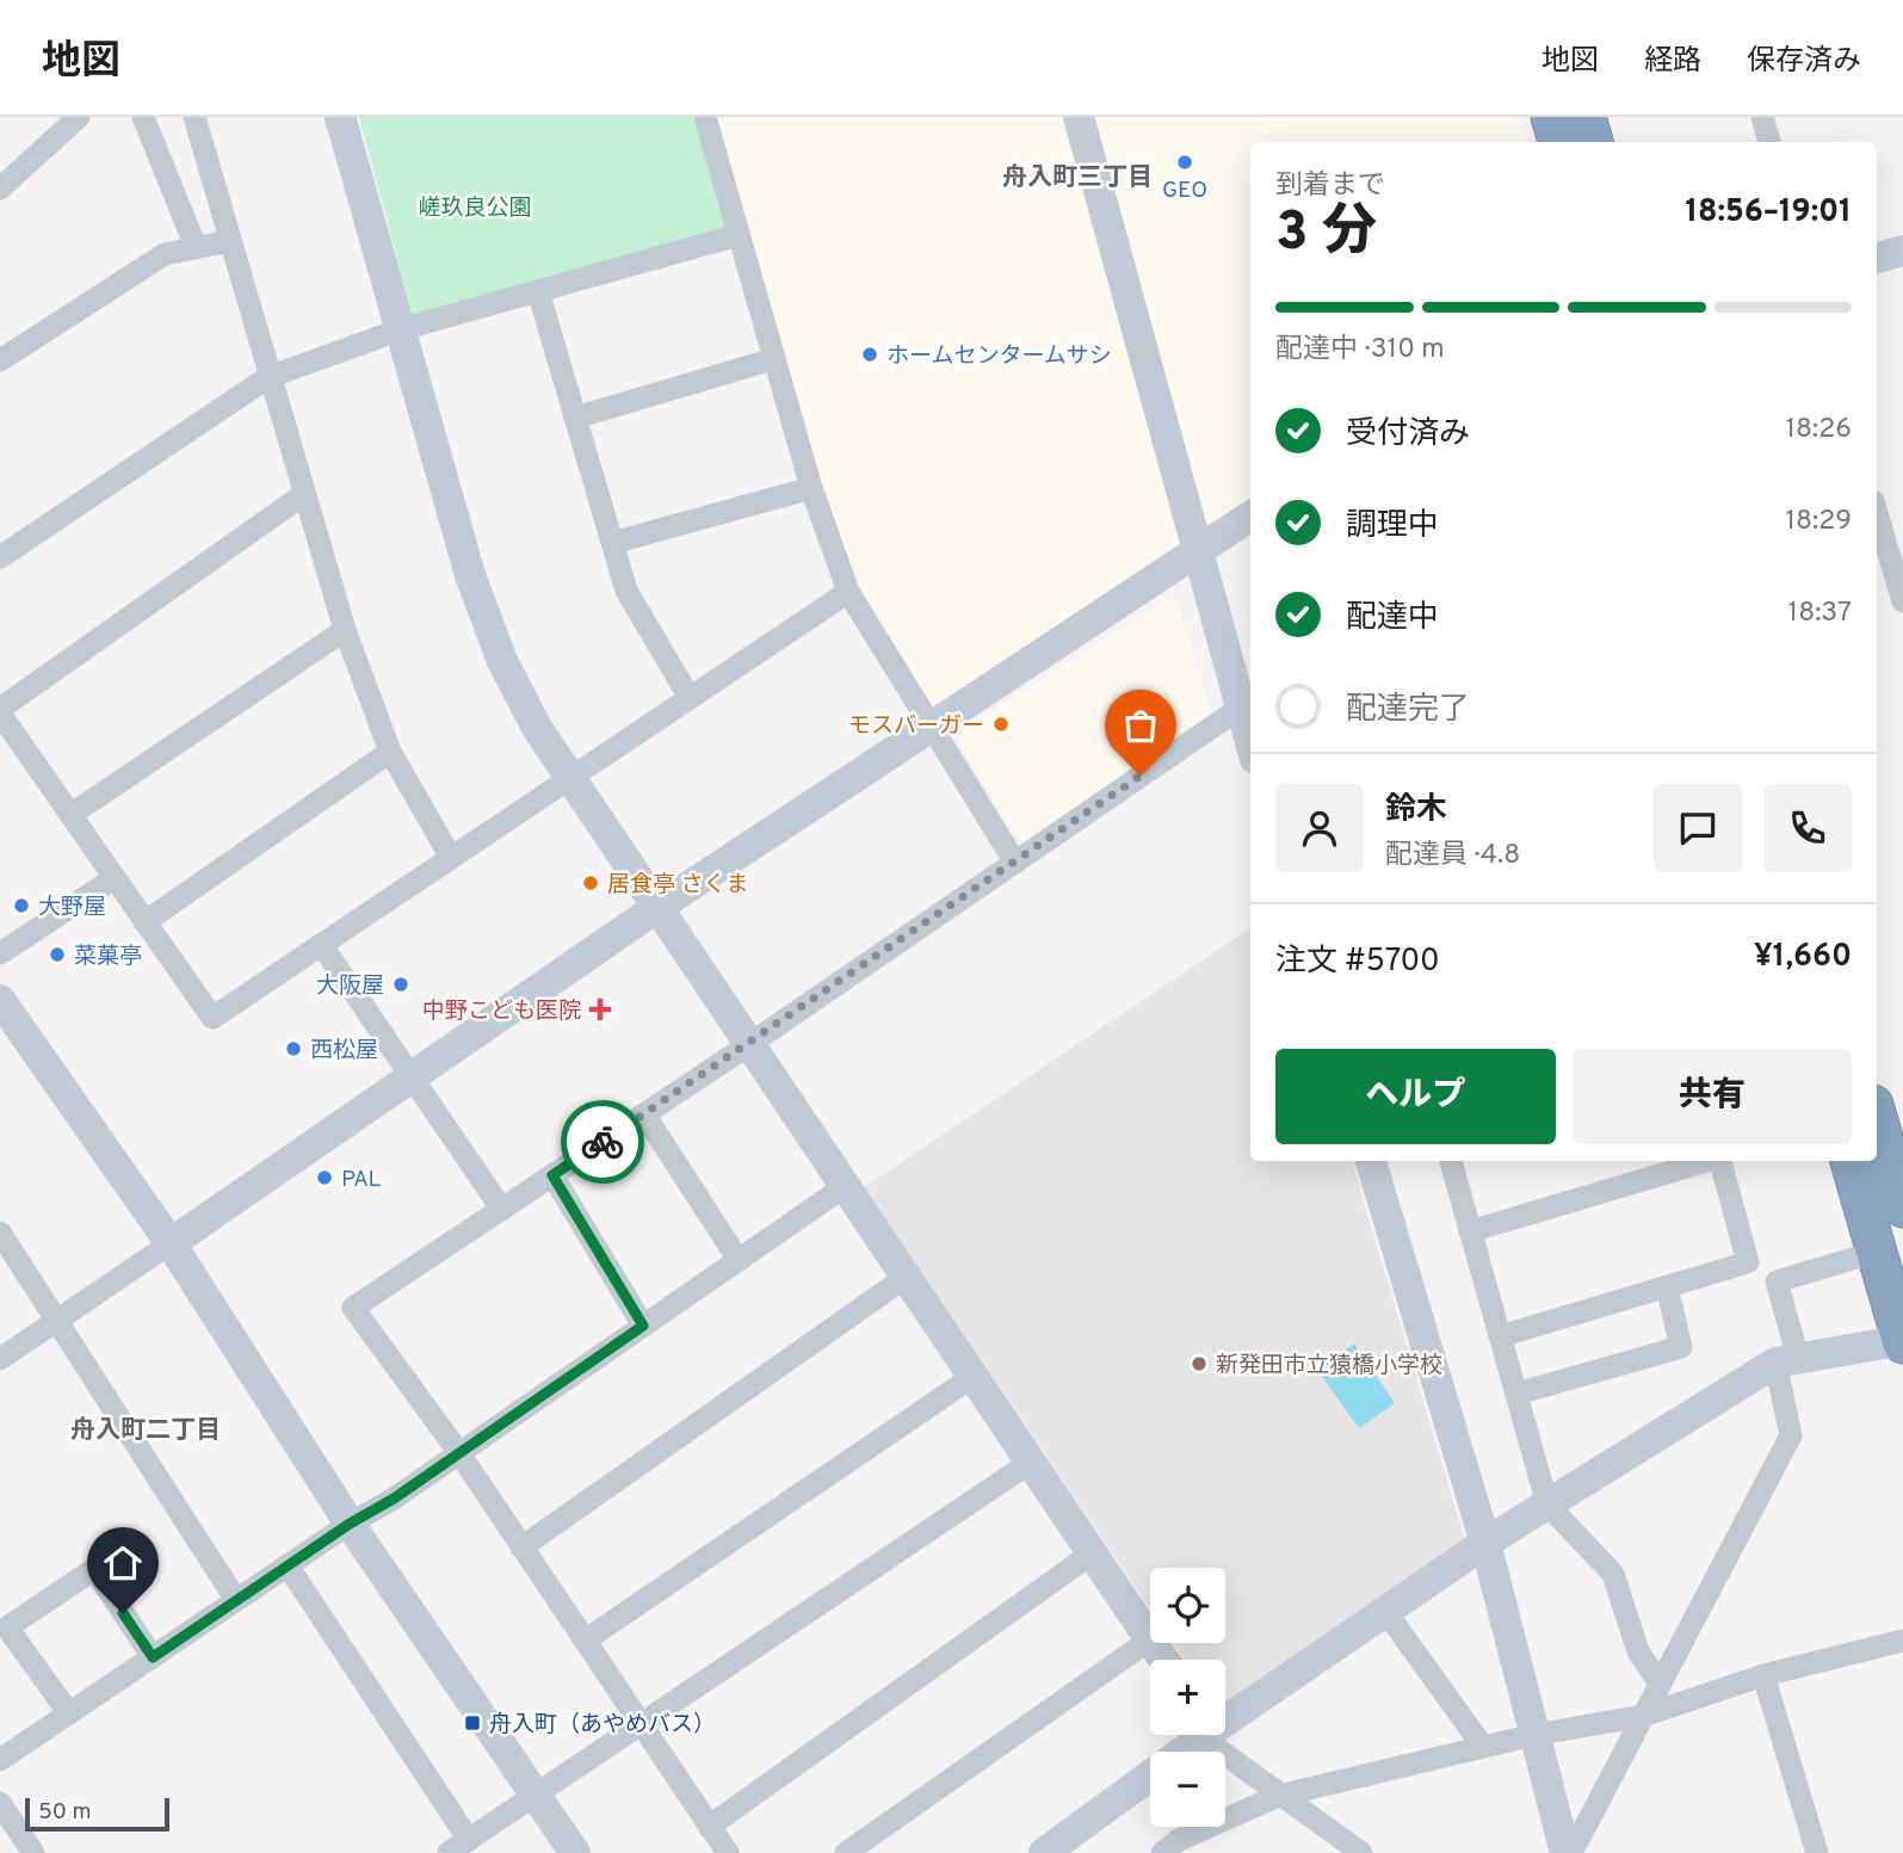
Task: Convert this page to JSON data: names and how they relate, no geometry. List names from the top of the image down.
{
  "districts": ["舟入町三丁目", "舟入町二丁目"],
  "parks": ["嵯玖良公園"],
  "places": {
    "other": [
      "GEO",
      "ホームセンタームサシ",
      "モスバーガー",
      "居食亭 さくま",
      "大野屋",
      "菜菓亭",
      "大阪屋",
      "西松屋",
      "PAL",
      "新発田市立猿橋小学校"
    ],
    "health": ["中野こども医院"],
    "transit": ["舟入町（あやめバス）"]
  },
  "scale_bar": "50 m",
  "page": {
    "header": "地図",
    "nav": ["地図", "経路", "保存済み"],
    "heading": ["3 分", "到着まで", "18:56–19:01"],
    "panel": [
      "鈴木",
      "配達員 · 4.8",
      "注文 #5700",
      "¥1,660"
    ],
    "bar": "配達中 · 310 m",
    "list": [
      ["受付済み", "18:26"],
      ["調理中", "18:29"],
      ["配達中", "18:37"],
      "配達完了"
    ],
    "buttons": ["ヘルプ", "共有"],
    "map_buttons": ["+", "−"],
    "scale": "50 m"
  }
}
